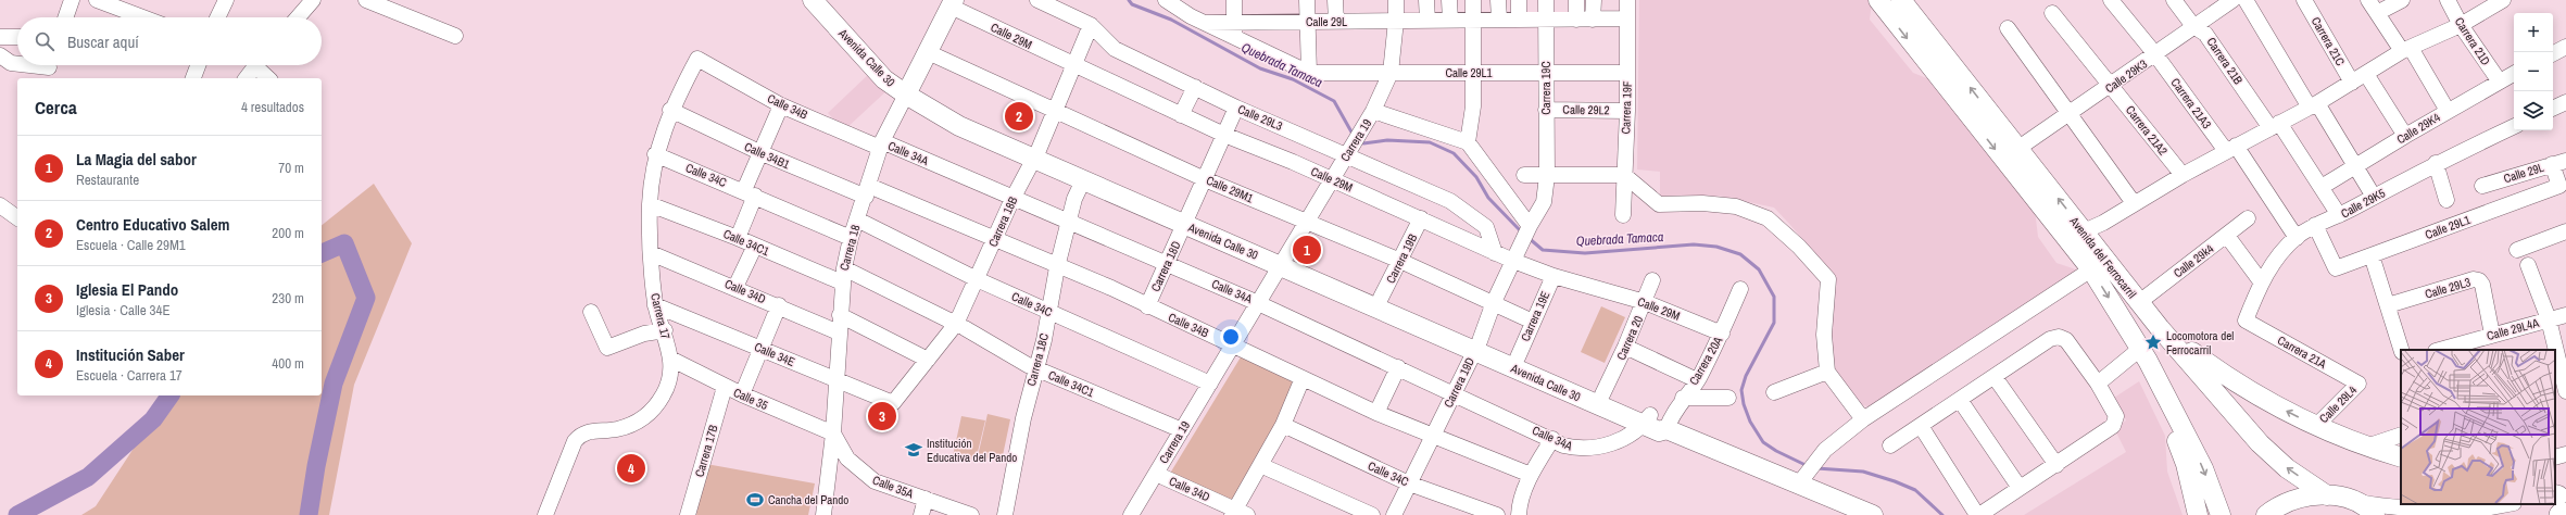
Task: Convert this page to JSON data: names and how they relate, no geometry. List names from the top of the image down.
{
  "streets": {
    "main road": ["Avenida Calle 30", "Carrera 18", "Avenida del Ferrocarril"],
    "street": [
      "Calle 29L",
      "Calle 29M",
      "Carrera 21C",
      "Carrera 21D",
      "Carrera 21B",
      "Calle 29L1",
      "Calle 29K3",
      "Carrera 19C",
      "Carrera 21A3",
      "Calle 34B",
      "Carrera 19F",
      "Calle 29L2",
      "Calle 29L3",
      "Calle 29K4",
      "Carrera 21A2",
      "Carrera 19",
      "Calle 34A",
      "Calle 34B1",
      "Calle 34C",
      "Calle 29M1",
      "Calle 29K5",
      "Carrera 18B",
      "Calle 34C1",
      "Carrera 19B",
      "Calle 29k4",
      "Carrera 18D",
      "Calle 34D",
      "Carrera 17",
      "Carrera 19E",
      "Calle 29L4A",
      "Carrera 20",
      "Carrera 21A",
      "Calle 34E",
      "Carrera 18C",
      "Carrera 20A",
      "Carrera 19D",
      "Calle 35",
      "Calle 29L4",
      "Carrera 17B",
      "Calle 35A"
    ]
  },
  "crossings": [
    ["Calle 29L", "Calle 29L1"],
    ["Calle 29L", "Carrera 19C"],
    ["Calle 29L", "Carrera 19F"],
    ["Calle 29L", "Carrera 19"],
    ["Calle 29M", "Calle 29L3"],
    ["Calle 29M", "Carrera 19"],
    ["Calle 29M", "Carrera 18B"],
    ["Calle 29M", "Carrera 18"],
    ["Calle 29M", "Carrera 19B"],
    ["Calle 29M", "Carrera 18D"],
    ["Calle 29M", "Carrera 19E"],
    ["Calle 29M", "Carrera 20"],
    ["Calle 29M", "Carrera 20A"],
    ["Calle 29M", "Carrera 19D"],
    ["Carrera 21D", "Calle 29K4"],
    ["Avenida Calle 30", "Carrera 19"],
    ["Avenida Calle 30", "Calle 34A"],
    ["Avenida Calle 30", "Carrera 18B"],
    ["Avenida Calle 30", "Carrera 18"],
    ["Avenida Calle 30", "Carrera 19B"],
    ["Avenida Calle 30", "Carrera 18D"],
    ["Avenida Calle 30", "Carrera 19E"],
    ["Avenida Calle 30", "Carrera 20"],
    ["Avenida Calle 30", "Carrera 18C"],
    ["Avenida Calle 30", "Carrera 20A"],
    ["Avenida Calle 30", "Carrera 19D"],
    ["Carrera 21B", "Calle 29K3"],
    ["Carrera 21B", "Calle 29K4"],
    ["Carrera 21B", "Calle 29K5"],
    ["Calle 29L1", "Carrera 19C"],
    ["Calle 29L1", "Carrera 19F"],
    ["Calle 29L1", "Carrera 19"],
    ["Calle 29L1", "Calle 29K5"],
    ["Calle 29K3", "Carrera 21A3"],
    ["Calle 29K3", "Carrera 21A2"],
    ["Calle 29K3", "Avenida del Ferrocarril"],
    ["Carrera 19C", "Calle 29L2"],
    ["Carrera 19C", "Carrera 19D"],
    ["Carrera 21A3", "Calle 29K5"],
    ["Calle 34B", "Carrera 19"],
    ["Calle 34B", "Calle 34A"],
    ["Calle 34B", "Calle 34B1"],
    ["Calle 34B", "Carrera 18B"],
    ["Calle 34B", "Carrera 18"],
    ["Calle 34B", "Carrera 18D"],
    ["Calle 34B", "Carrera 17"],
    ["Calle 34B", "Carrera 18C"],
    ["Calle 34B", "Carrera 19D"],
    ["Carrera 19F", "Calle 29L2"],
    ["Calle 29L3", "Carrera 19"],
    ["Calle 29L3", "Carrera 18B"],
    ["Calle 29L3", "Carrera 18D"],
    ["Calle 29L3", "Calle 29L4A"],
    ["Carrera 19", "Calle 34A"],
    ["Carrera 19", "Calle 34C"],
    ["Carrera 19", "Calle 29M1"],
    ["Carrera 19", "Calle 34C1"],
    ["Carrera 19", "Calle 34D"],
    ["Calle 34A", "Carrera 18B"],
    ["Calle 34A", "Carrera 18"],
    ["Calle 34A", "Carrera 18D"],
    ["Calle 34A", "Carrera 18C"],
    ["Calle 34A", "Carrera 19D"],
    ["Calle 34B1", "Carrera 18"],
    ["Calle 34B1", "Carrera 17"],
    ["Calle 34C", "Carrera 18B"],
    ["Calle 34C", "Carrera 18"],
    ["Calle 34C", "Carrera 17"],
    ["Calle 34C", "Carrera 18C"],
    ["Calle 34C", "Carrera 19D"],
    ["Calle 29M1", "Carrera 18B"],
    ["Calle 29M1", "Carrera 18"],
    ["Calle 29M1", "Carrera 19B"],
    ["Calle 29M1", "Carrera 18D"],
    ["Calle 29M1", "Carrera 19E"],
    ["Calle 29M1", "Carrera 19D"],
    ["Calle 29K5", "Carrera 21A"],
    ["Carrera 18B", "Calle 34C1"],
    ["Carrera 18B", "Calle 34E"],
    ["Calle 34C1", "Carrera 18"],
    ["Calle 34C1", "Carrera 17"],
    ["Calle 34C1", "Carrera 18C"],
    ["Carrera 18", "Calle 34D"],
    ["Carrera 18", "Calle 34E"],
    ["Carrera 18", "Calle 35"],
    ["Carrera 18", "Calle 35A"],
    ["Avenida del Ferrocarril", "Calle 29k4"],
    ["Calle 34D", "Carrera 17"],
    ["Carrera 17", "Calle 34E"],
    ["Carrera 17", "Calle 35"],
    ["Carrera 21A", "Calle 29L4"],
    ["Calle 35", "Carrera 17B"],
    ["Calle 35", "Calle 35A"]
  ],
  "water": ["Quebrada Tamaca"],
  "places": {
    "place": ["Locomotora del Ferrocarril"],
    "school or university": ["Institución Educativa del Pando"],
    "sports": ["Cancha del Pando"]
  },
  "page": {
    "map_buttons": ["+", "−"],
    "search": "Buscar aquí",
    "heading": ["Cerca", "4 resultados"],
    "pins": [
      "2",
      "1",
      "3",
      "4"
    ],
    "list": [
      {
        "mark": "1",
        "name": "La Magia del sabor",
        "note": "Restaurante",
        "value": "70 m"
      },
      {
        "mark": "2",
        "name": "Centro Educativo Salem",
        "note": "Escuela · Calle 29M1",
        "value": "200 m"
      },
      {
        "mark": "3",
        "name": "Iglesia El Pando",
        "note": "Iglesia · Calle 34E",
        "value": "230 m"
      },
      {
        "mark": "4",
        "name": "Institución Saber",
        "note": "Escuela · Carrera 17",
        "value": "400 m"
      }
    ]
  }
}
